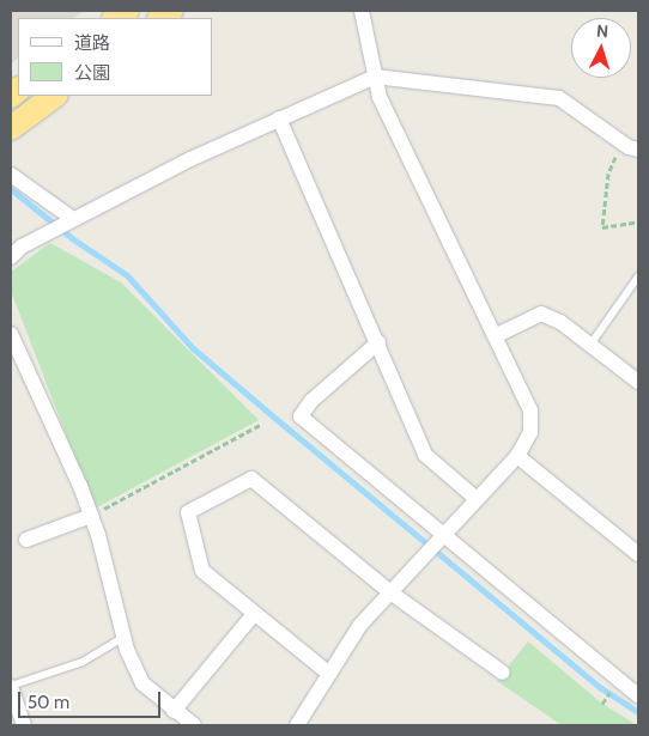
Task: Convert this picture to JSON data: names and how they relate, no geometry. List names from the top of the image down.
{
  "legend": ["道路", "公園"],
  "scale_bar": "50 m",
  "north": "top"
}
